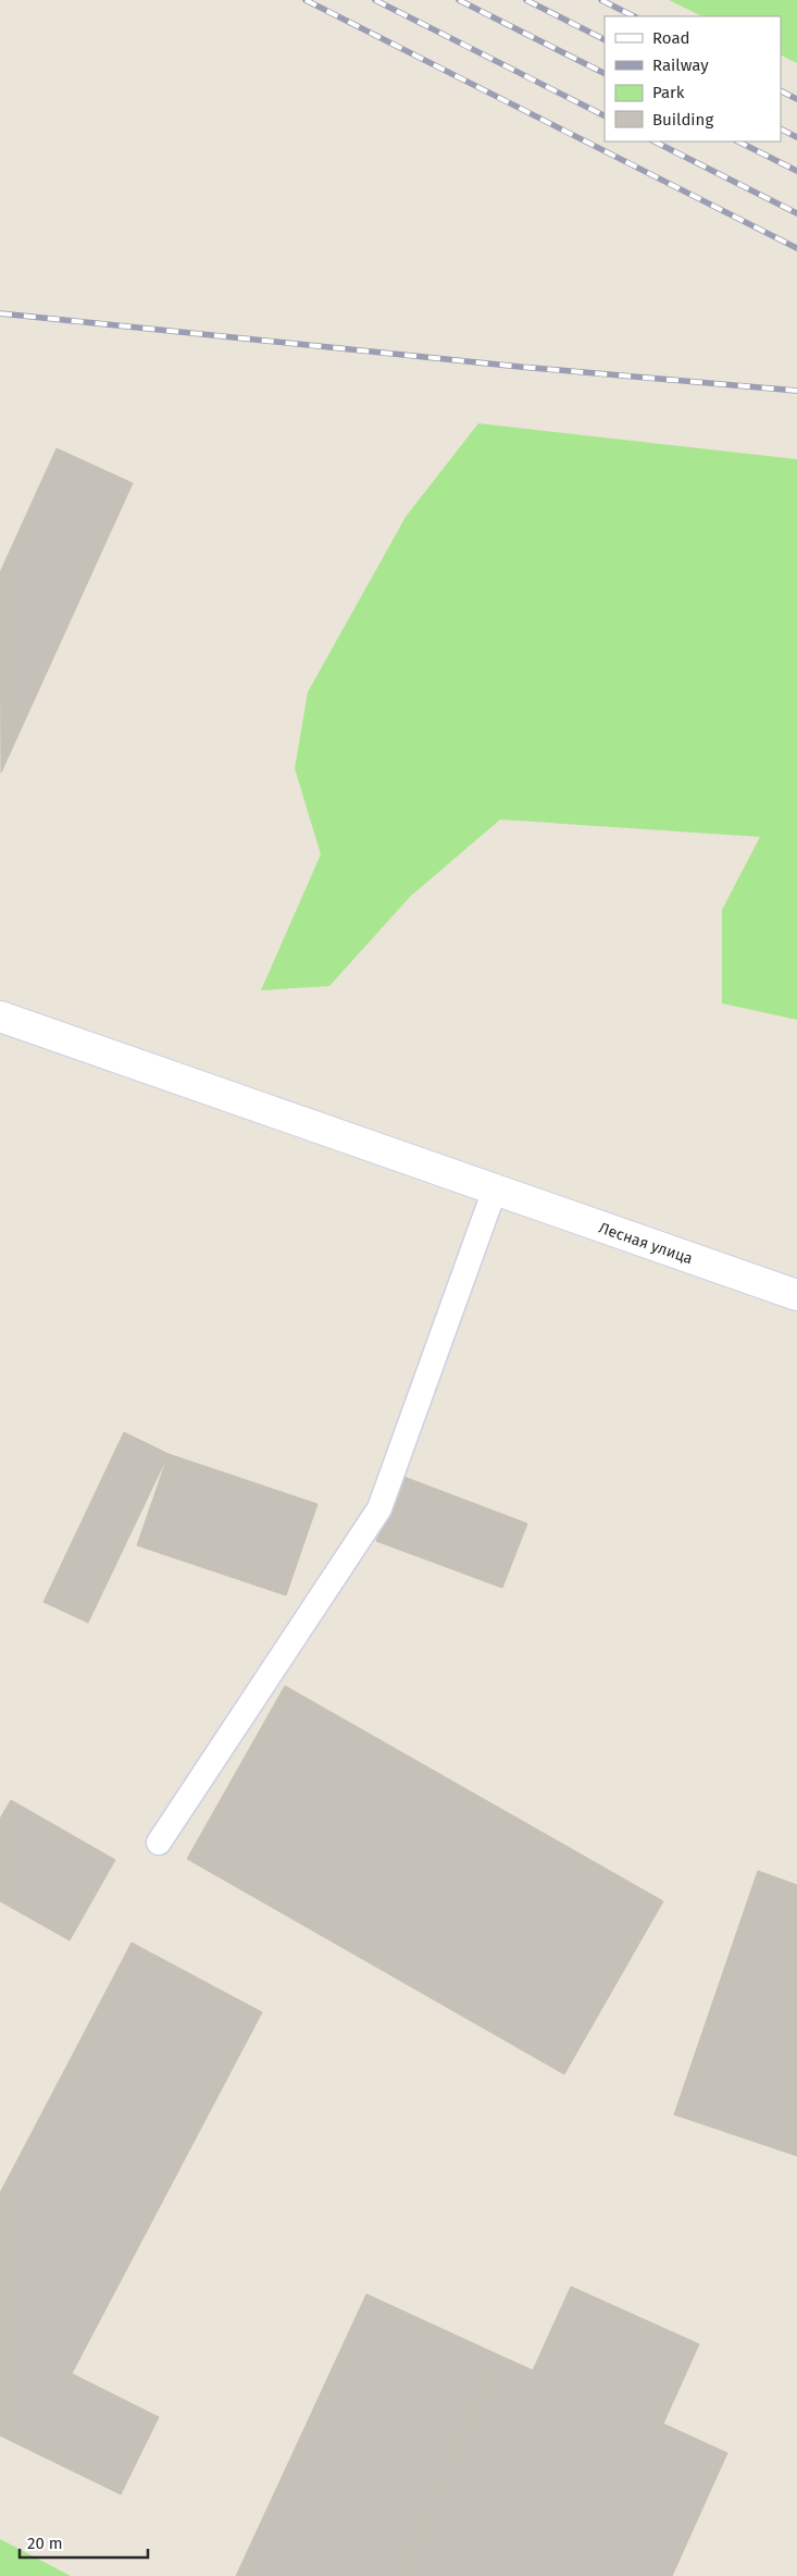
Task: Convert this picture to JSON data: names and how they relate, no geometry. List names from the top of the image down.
{
  "streets": {
    "street": ["Лесная улица"]
  },
  "legend": [
    "Road",
    "Railway",
    "Park",
    "Building"
  ],
  "scale_bar": "20 m"
}
